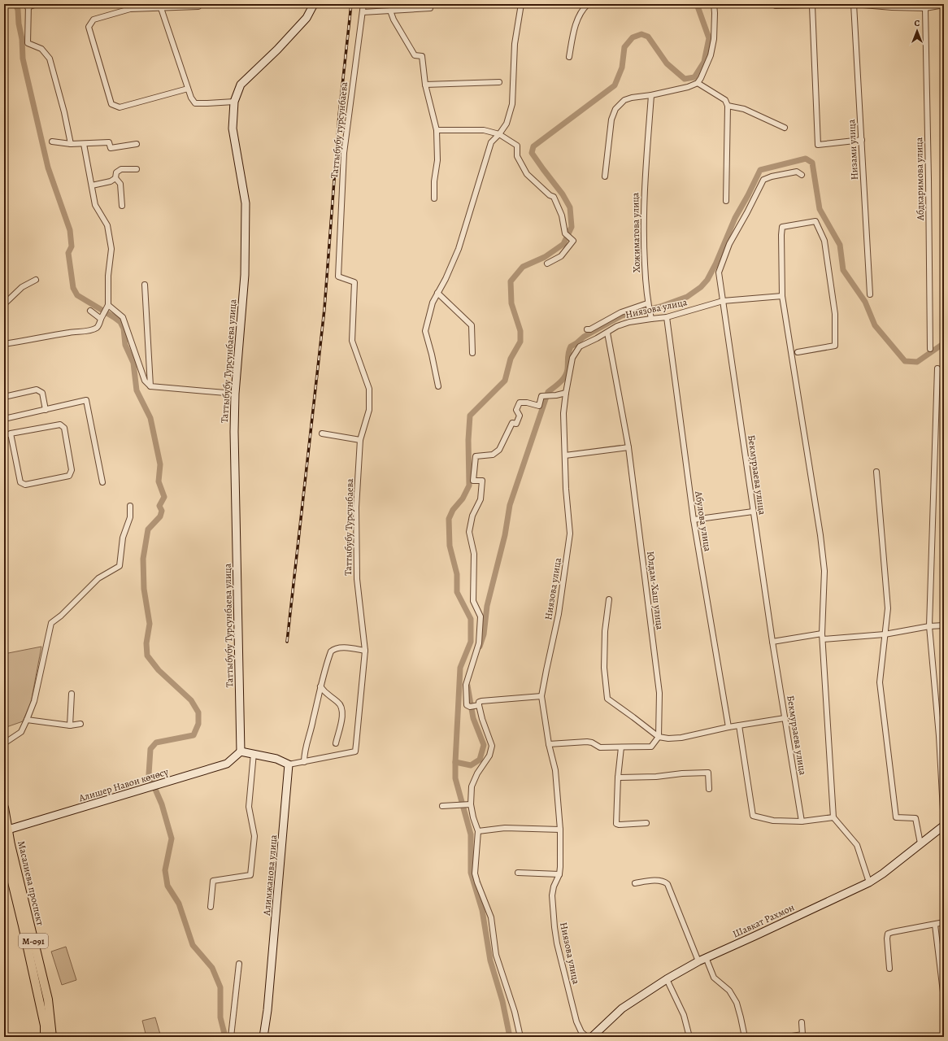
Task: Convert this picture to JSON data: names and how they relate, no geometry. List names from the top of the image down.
{
  "streets": {
    "main road": ["Масалиева проспект", "М-091"],
    "street": [
      "Таттыбубу турсунбаева",
      "Низами улица",
      "Абдкаримова улица",
      "Хожиматова улица",
      "Ниязова улица",
      "Таттыбубу Турсунбаева улица",
      "Бекмурзаева улица",
      "Абулова улица",
      "Таттыбубу Турсунбаева",
      "Юлдам-Хаш улица",
      "Алишер Навои көчөсү",
      "Алимжанова улица",
      "Шавкат Рахмон"
    ]
  },
  "crossings": [
    ["Таттыбубу турсунбаева", "Таттыбубу Турсунбаева"],
    ["Хожиматова улица", "Ниязова улица"],
    ["Ниязова улица", "Бекмурзаева улица"],
    ["Ниязова улица", "Абулова улица"],
    ["Ниязова улица", "Юлдам-Хаш улица"],
    ["Таттыбубу Турсунбаева улица", "Алишер Навои көчөсү"],
    ["Таттыбубу Турсунбаева", "Алимжанова улица"],
    ["Алишер Навои көчөсү", "Масалиева проспект"],
    ["Алишер Навои көчөсү", "М-091"],
    ["Масалиева проспект", "М-091"]
  ],
  "north": "top"
}
